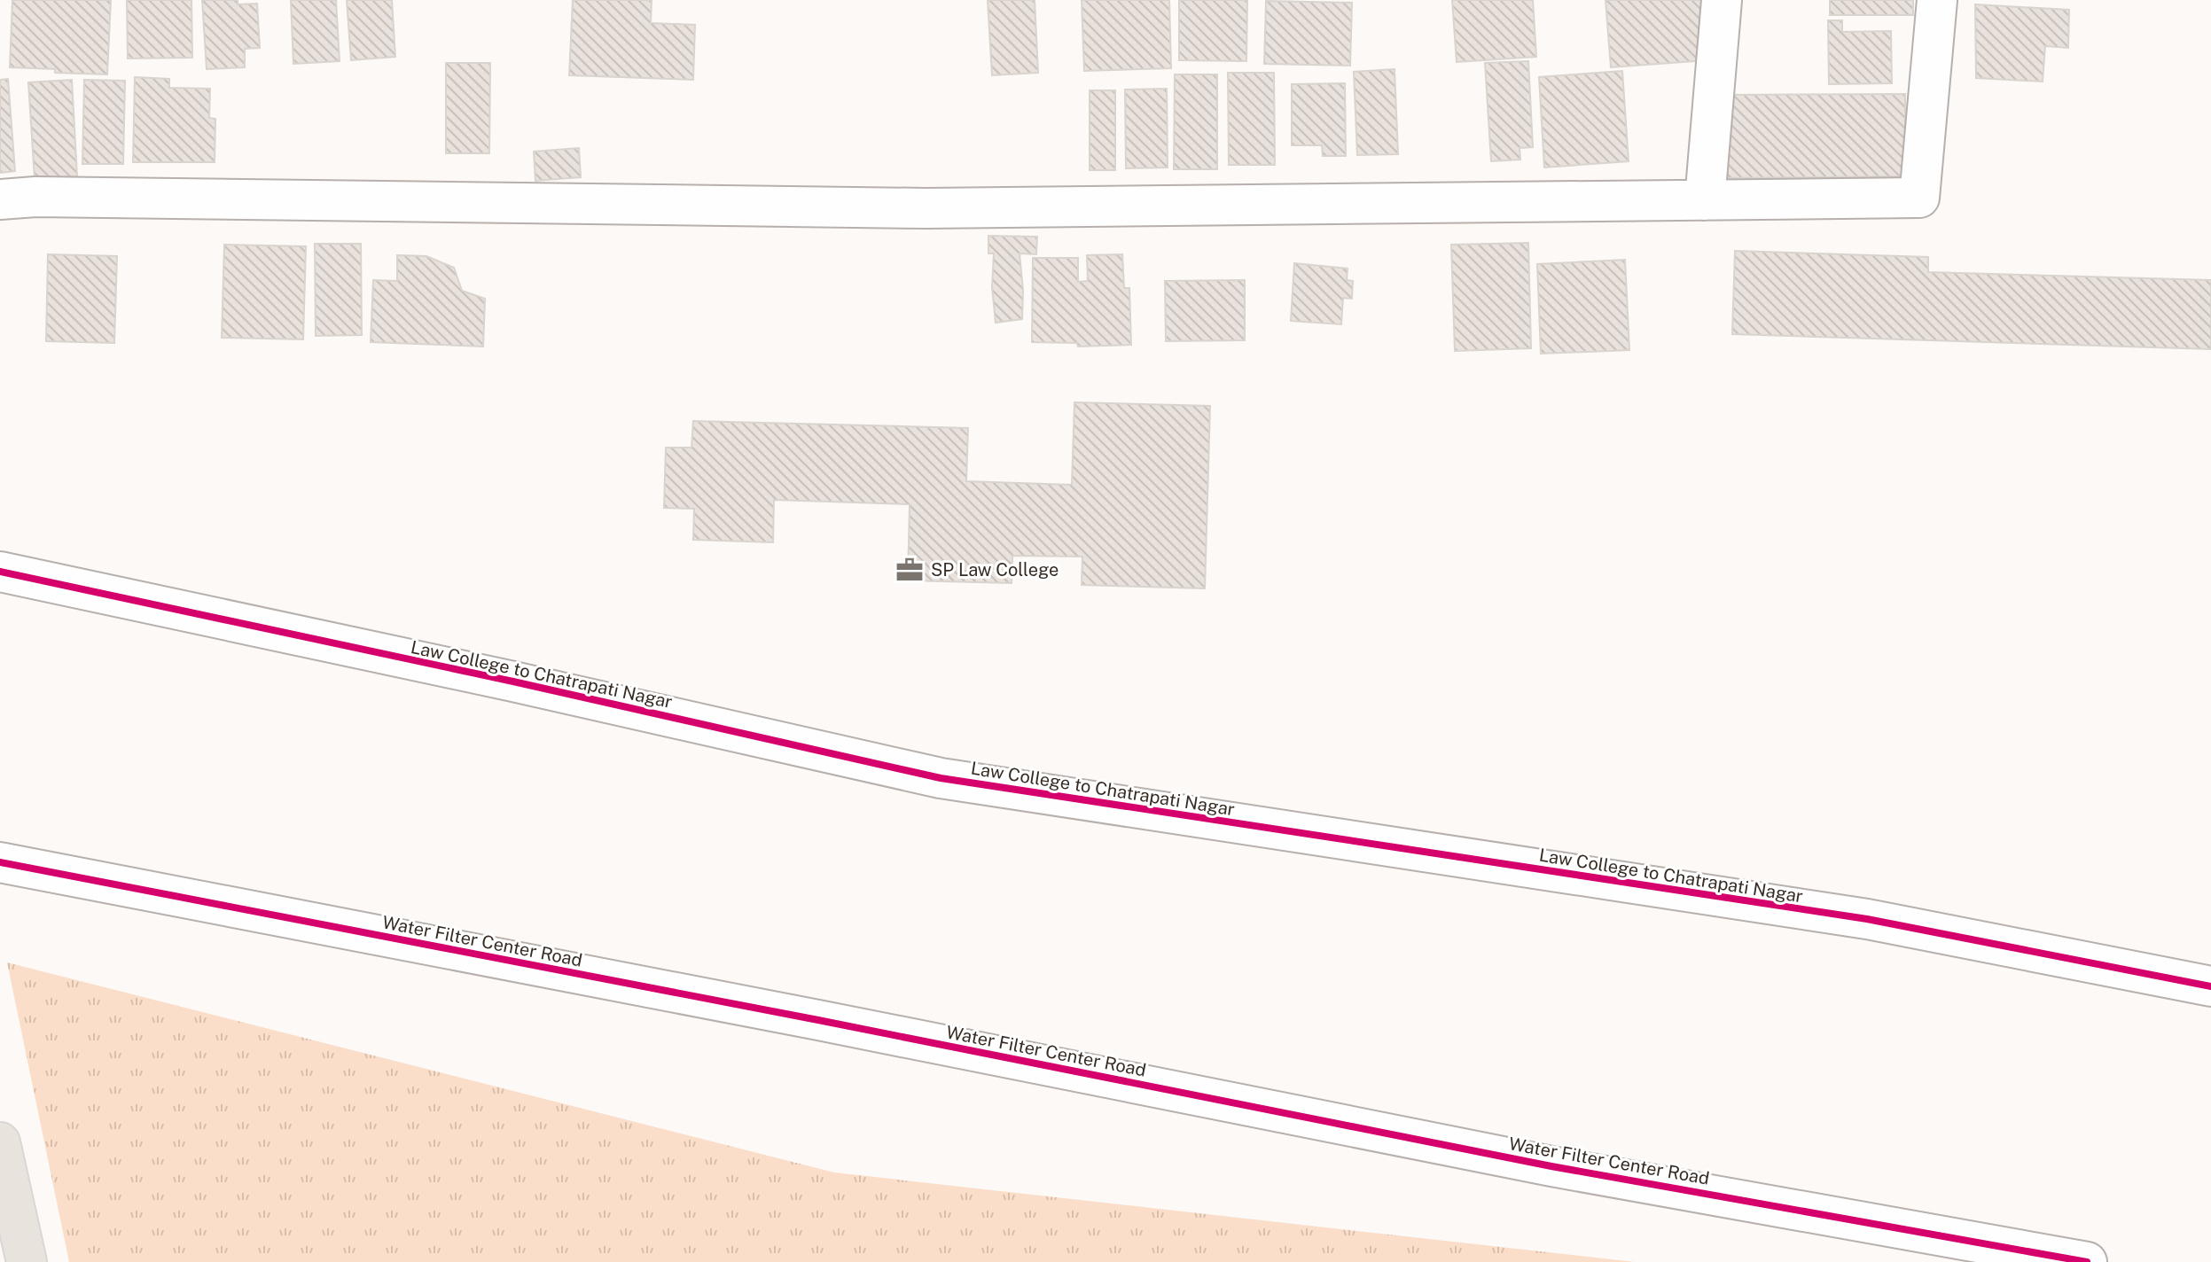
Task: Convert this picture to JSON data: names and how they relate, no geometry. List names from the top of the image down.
{
  "streets": {
    "street": ["Law College to Chatrapati Nagar", "Water Filter Center Road"]
  },
  "places": {
    "office": ["SP Law College"]
  }
}
